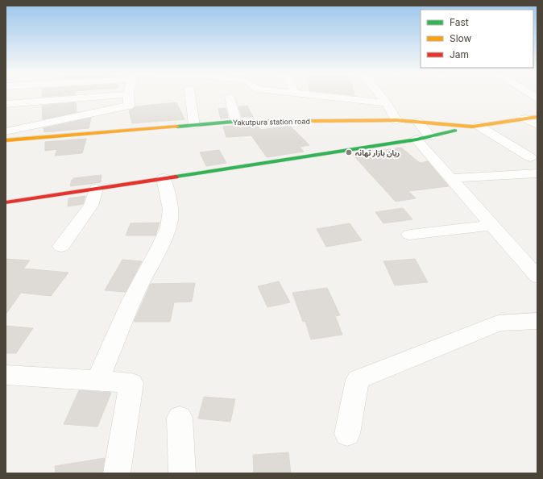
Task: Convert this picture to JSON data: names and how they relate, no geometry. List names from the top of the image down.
{
  "streets": {
    "street": ["Yakutpura station road"]
  },
  "places": ["ریان بازار تھانہ"],
  "legend": ["Fast", "Slow", "Jam"]
}
